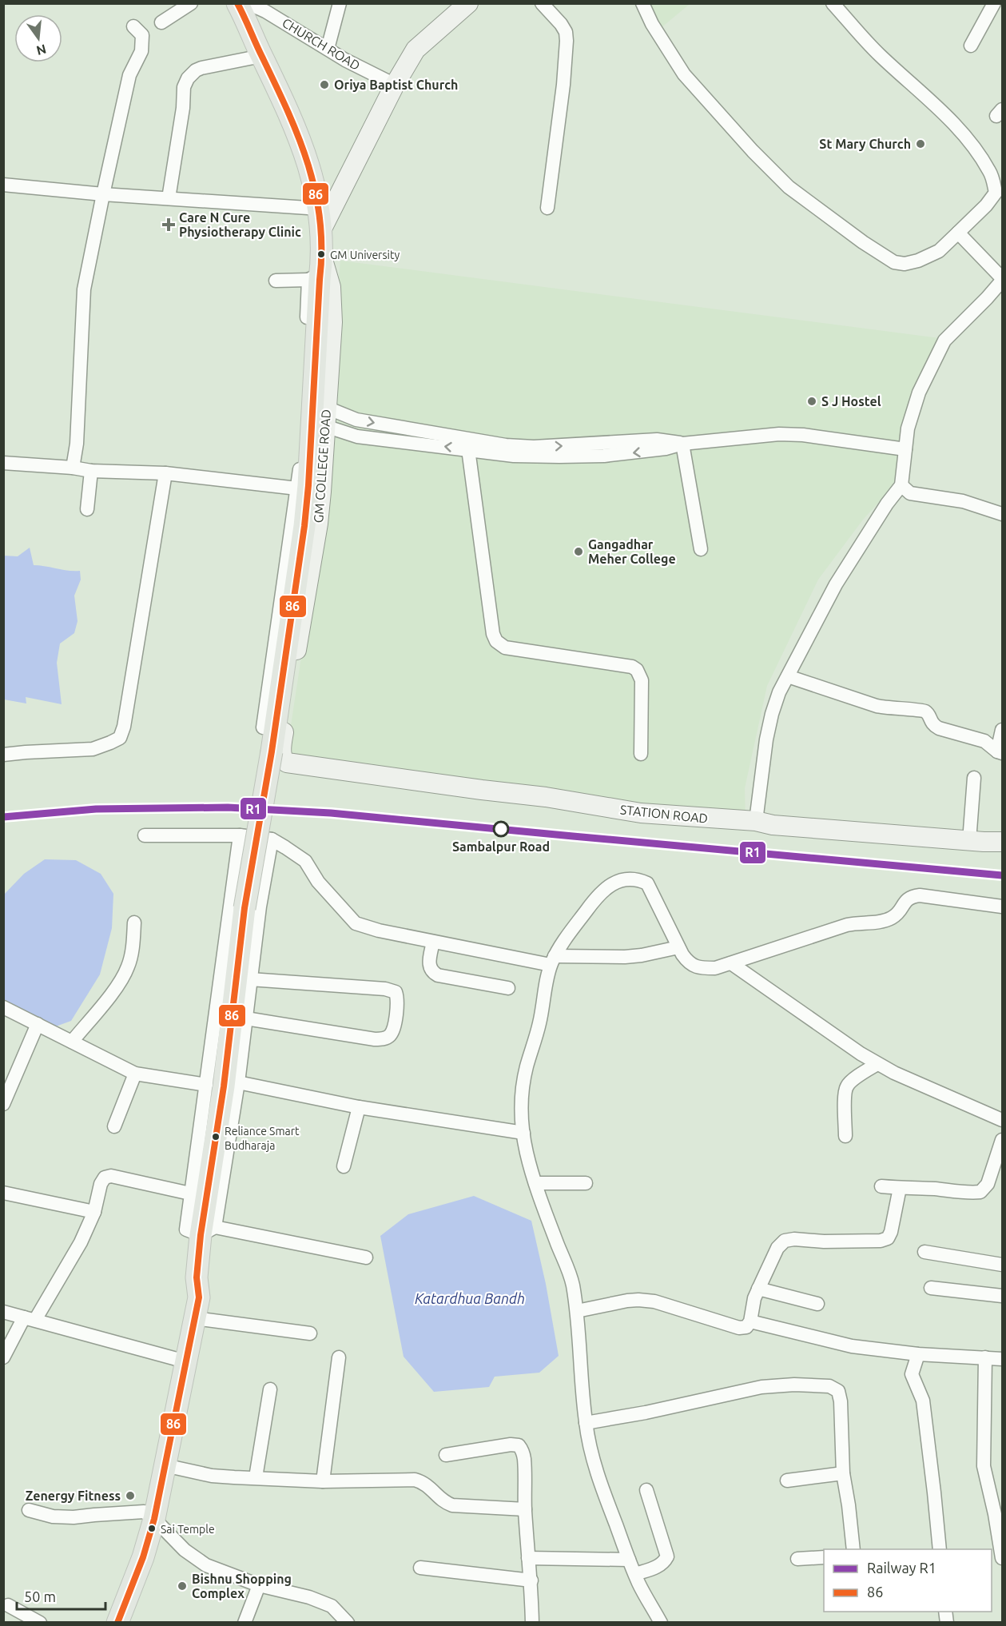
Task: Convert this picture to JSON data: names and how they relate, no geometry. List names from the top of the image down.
{
  "streets": {
    "street": ["CHURCH ROAD", "GM COLLEGE ROAD", "STATION ROAD"]
  },
  "crossings": [
    ["GM COLLEGE ROAD", "STATION ROAD"]
  ],
  "water": ["Katardhua Bandh"],
  "places": {
    "other": [
      "Oriya Baptist Church",
      "St Mary Church",
      "GM University",
      "S J Hostel",
      "Gangadhar Meher College",
      "Sambalpur Road",
      "Reliance Smart Budharaja",
      "Zenergy Fitness",
      "Sai Temple",
      "Bishnu Shopping Complex"
    ],
    "health": ["Care N Cure Physiotherapy Clinic"]
  },
  "lines": ["transit line 86", "rail line R1"],
  "legend": ["Railway R1", "86"],
  "scale_bar": "50 m",
  "north": "bottom"
}
